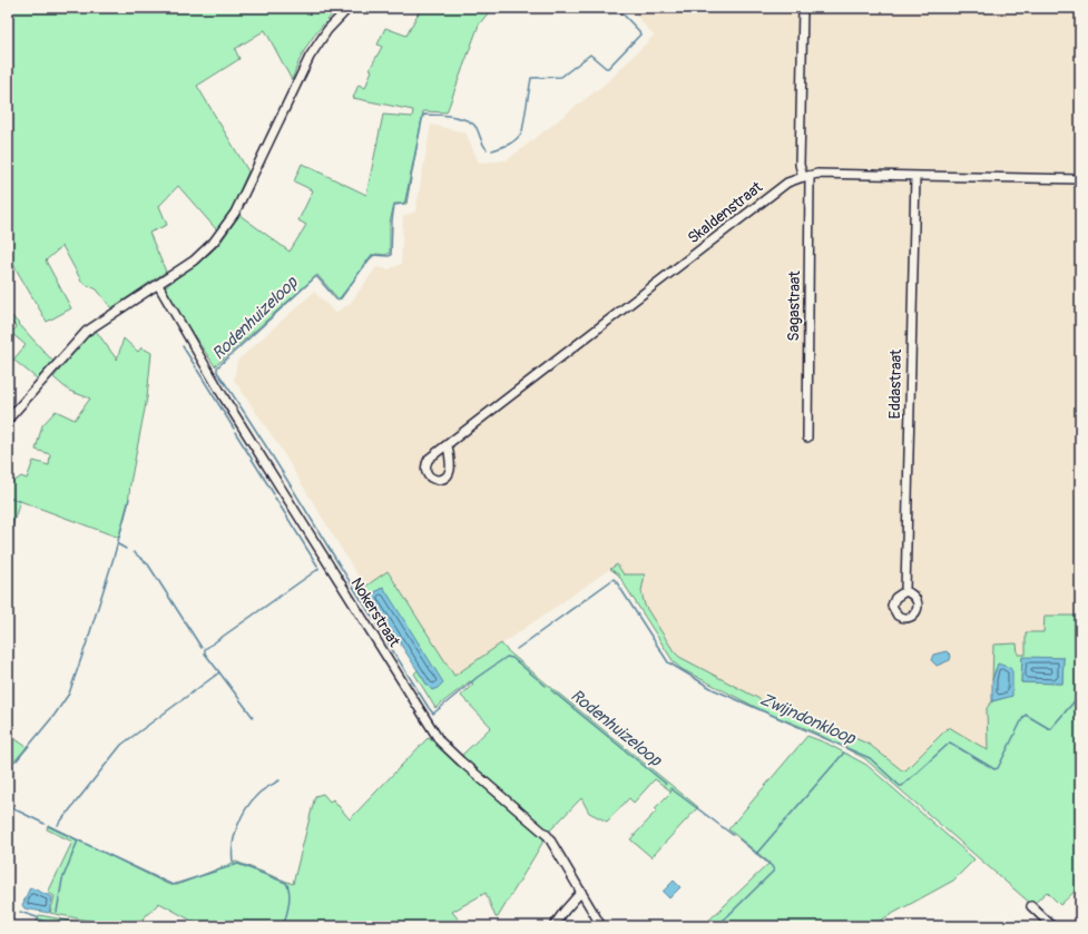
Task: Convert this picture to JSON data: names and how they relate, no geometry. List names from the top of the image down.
{
  "streets": {
    "street": [
      "Skaldenstraat",
      "Sagastraat",
      "Eddastraat",
      "Nokerstraat"
    ]
  },
  "crossings": [
    ["Skaldenstraat", "Sagastraat"],
    ["Skaldenstraat", "Eddastraat"]
  ],
  "water": ["Rodenhuizeloop", "Zwijndonkloop"]
}
